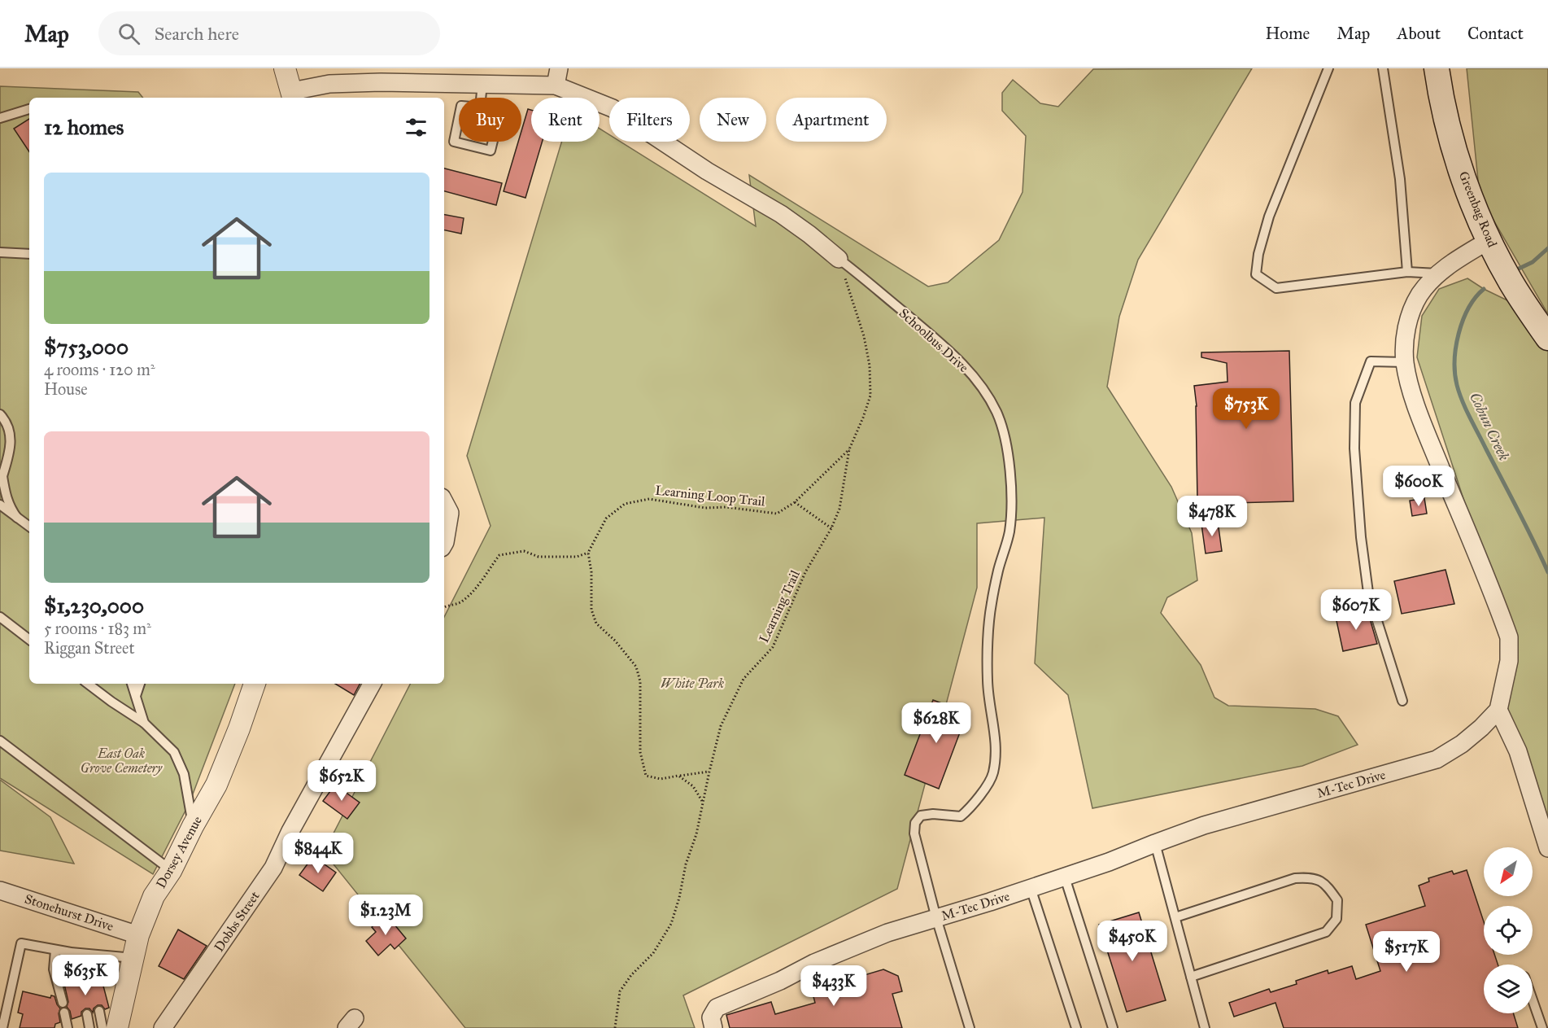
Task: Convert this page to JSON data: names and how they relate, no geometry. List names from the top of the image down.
{
  "streets": {
    "main road": ["Greenbag Road"],
    "street": [
      "Schoolbus Drive",
      "M-Tec Drive",
      "Dorsey Avenue",
      "Stonehurst Drive",
      "Dobbs Street"
    ],
    "path": ["Learning Loop Trail", "Learning Trail"]
  },
  "crossings": [
    ["Schoolbus Drive", "Learning Trail"],
    ["Schoolbus Drive", "M-Tec Drive"],
    ["Learning Loop Trail", "Learning Trail"],
    ["Dorsey Avenue", "Stonehurst Drive"]
  ],
  "water": ["Cobun Creek"],
  "parks": ["White Park", "East Oak Grove Cemetery"],
  "north": "bottom left",
  "page": {
    "header": "Map",
    "search": "Search here",
    "nav": [
      "Home",
      "Map",
      "About",
      "Contact"
    ],
    "chip": [
      "Buy",
      "Rent",
      "Filters",
      "New",
      "Apartment"
    ],
    "heading": "12 homes",
    "list": [
      {
        "name": "$753,000",
        "note": "4 rooms · 120 m² · House"
      },
      {
        "name": "$1,230,000",
        "note": "5 rooms · 183 m² · Riggan Street"
      }
    ],
    "price": [
      "$753K",
      "$600K",
      "$478K",
      "$607K",
      "$628K",
      "$652K",
      "$844K",
      "$1.23M",
      "$450K",
      "$517K",
      "$635K",
      "$433K"
    ]
  }
}
